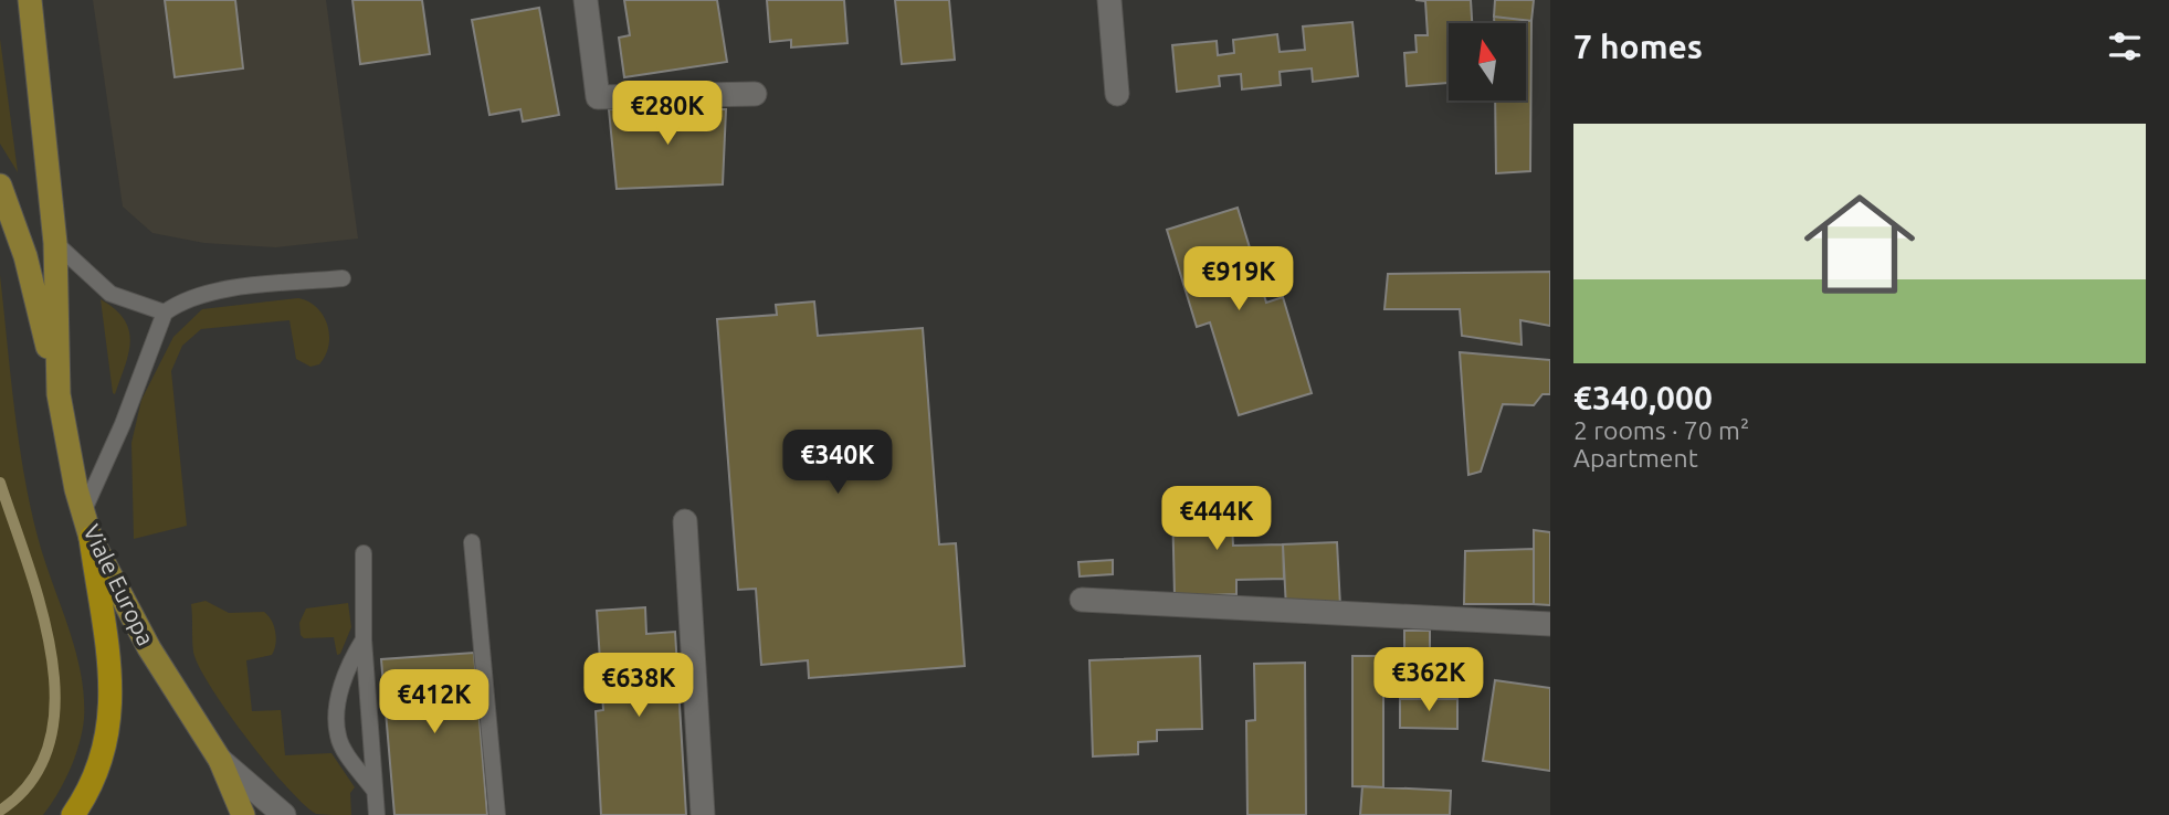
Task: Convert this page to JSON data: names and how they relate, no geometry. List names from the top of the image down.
{
  "streets": {
    "main road": ["Viale Europa"]
  },
  "north": "top",
  "page": {
    "heading": "7 homes",
    "price": [
      "€280K",
      "€919K",
      "€340K",
      "€444K",
      "€362K",
      "€638K",
      "€412K"
    ],
    "list": [
      {
        "name": "€340,000",
        "note": "2 rooms · 70 m² · Apartment"
      }
    ]
  }
}
